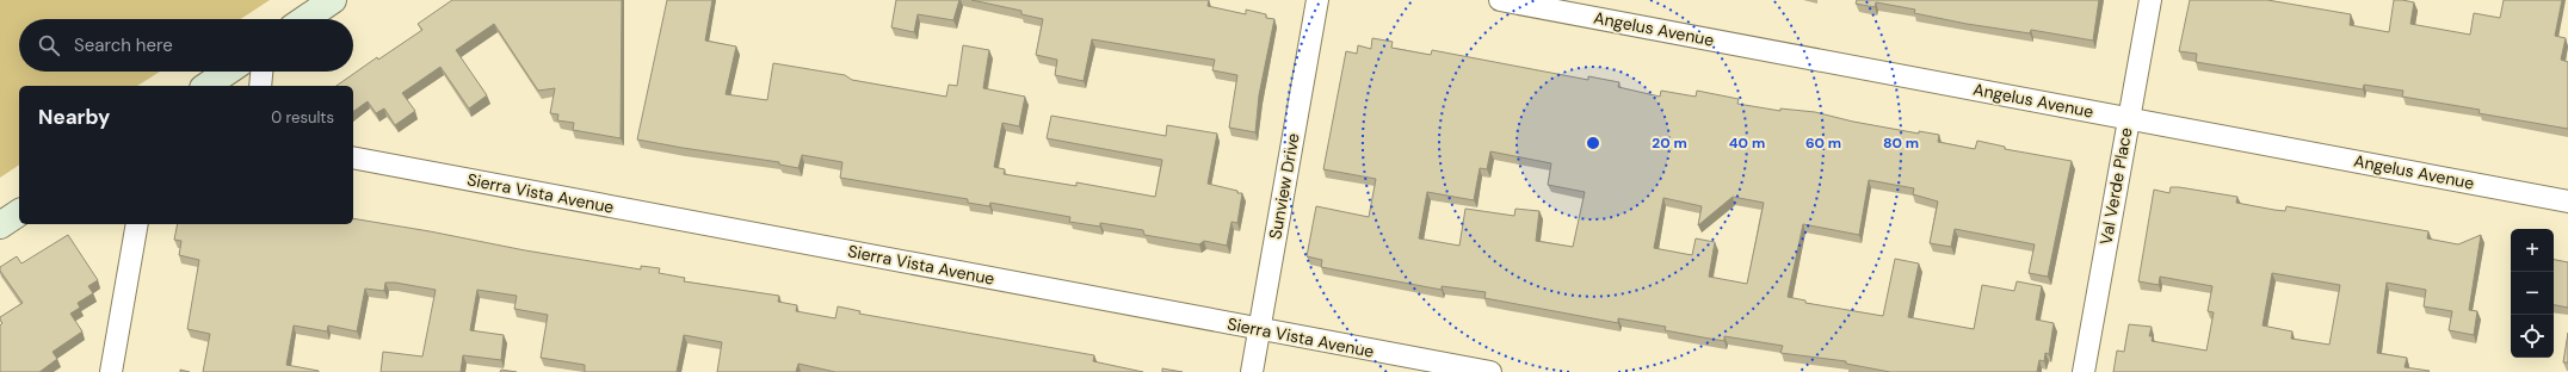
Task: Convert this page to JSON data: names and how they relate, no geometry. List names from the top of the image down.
{
  "streets": {
    "street": [
      "Angelus Avenue",
      "Sunview Drive",
      "Val Verde Place",
      "Sierra Vista Avenue"
    ]
  },
  "crossings": [
    ["Angelus Avenue", "Val Verde Place"],
    ["Sunview Drive", "Sierra Vista Avenue"]
  ],
  "page": {
    "search": "Search here",
    "heading": ["Nearby", "0 results"],
    "map_buttons": ["+", "−"]
  },
  "rings": [
    "20 m",
    "40 m",
    "60 m",
    "80 m"
  ]
}
